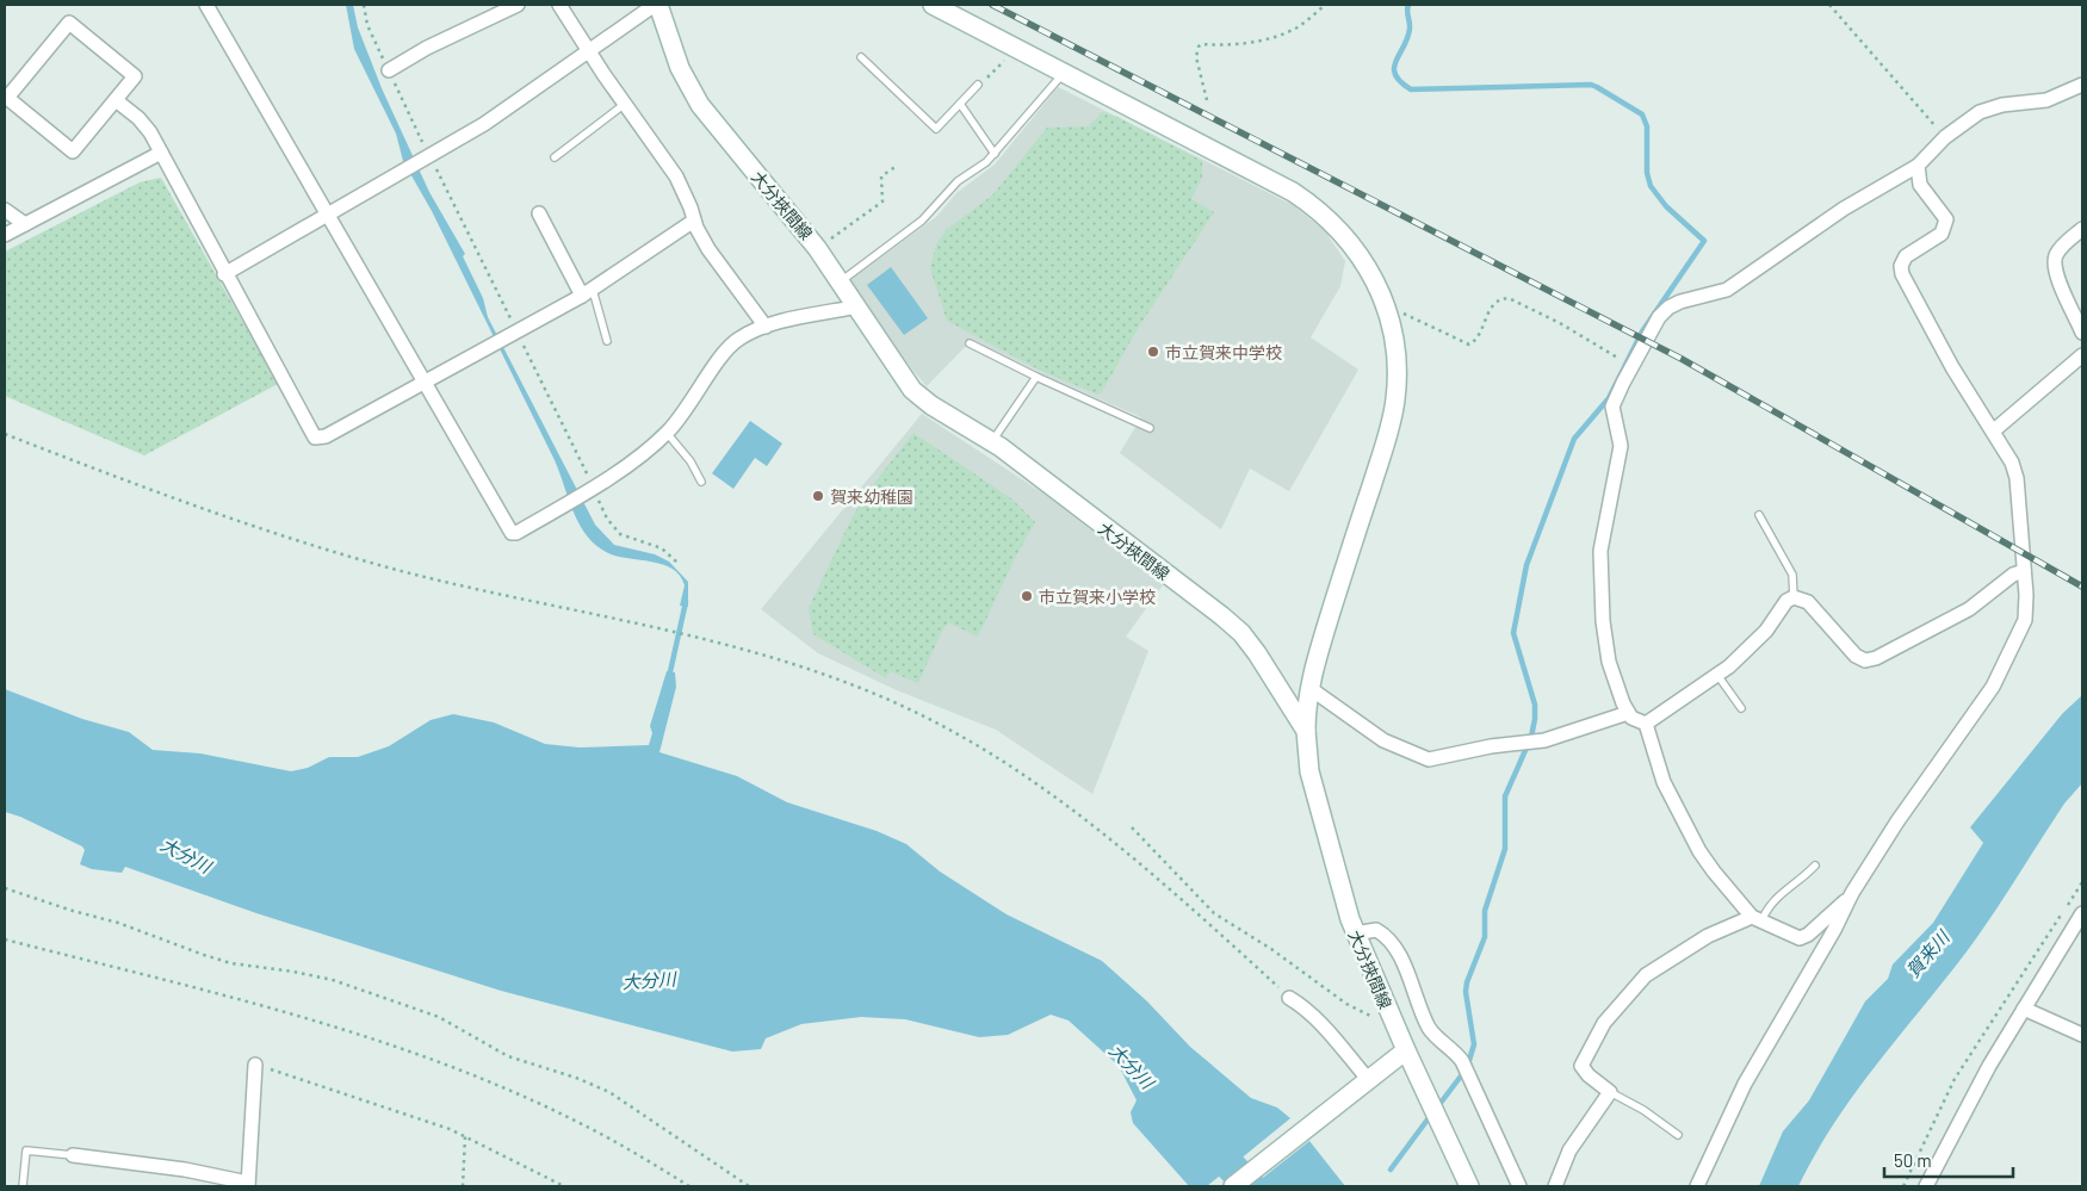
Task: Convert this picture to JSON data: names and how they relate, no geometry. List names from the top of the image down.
{
  "streets": {
    "main road": ["大分挾間線"]
  },
  "water": ["大分川", "賀来川"],
  "places": ["市立賀来中学校", "賀来幼稚園", "市立賀来小学校"],
  "scale_bar": "50 m"
}
